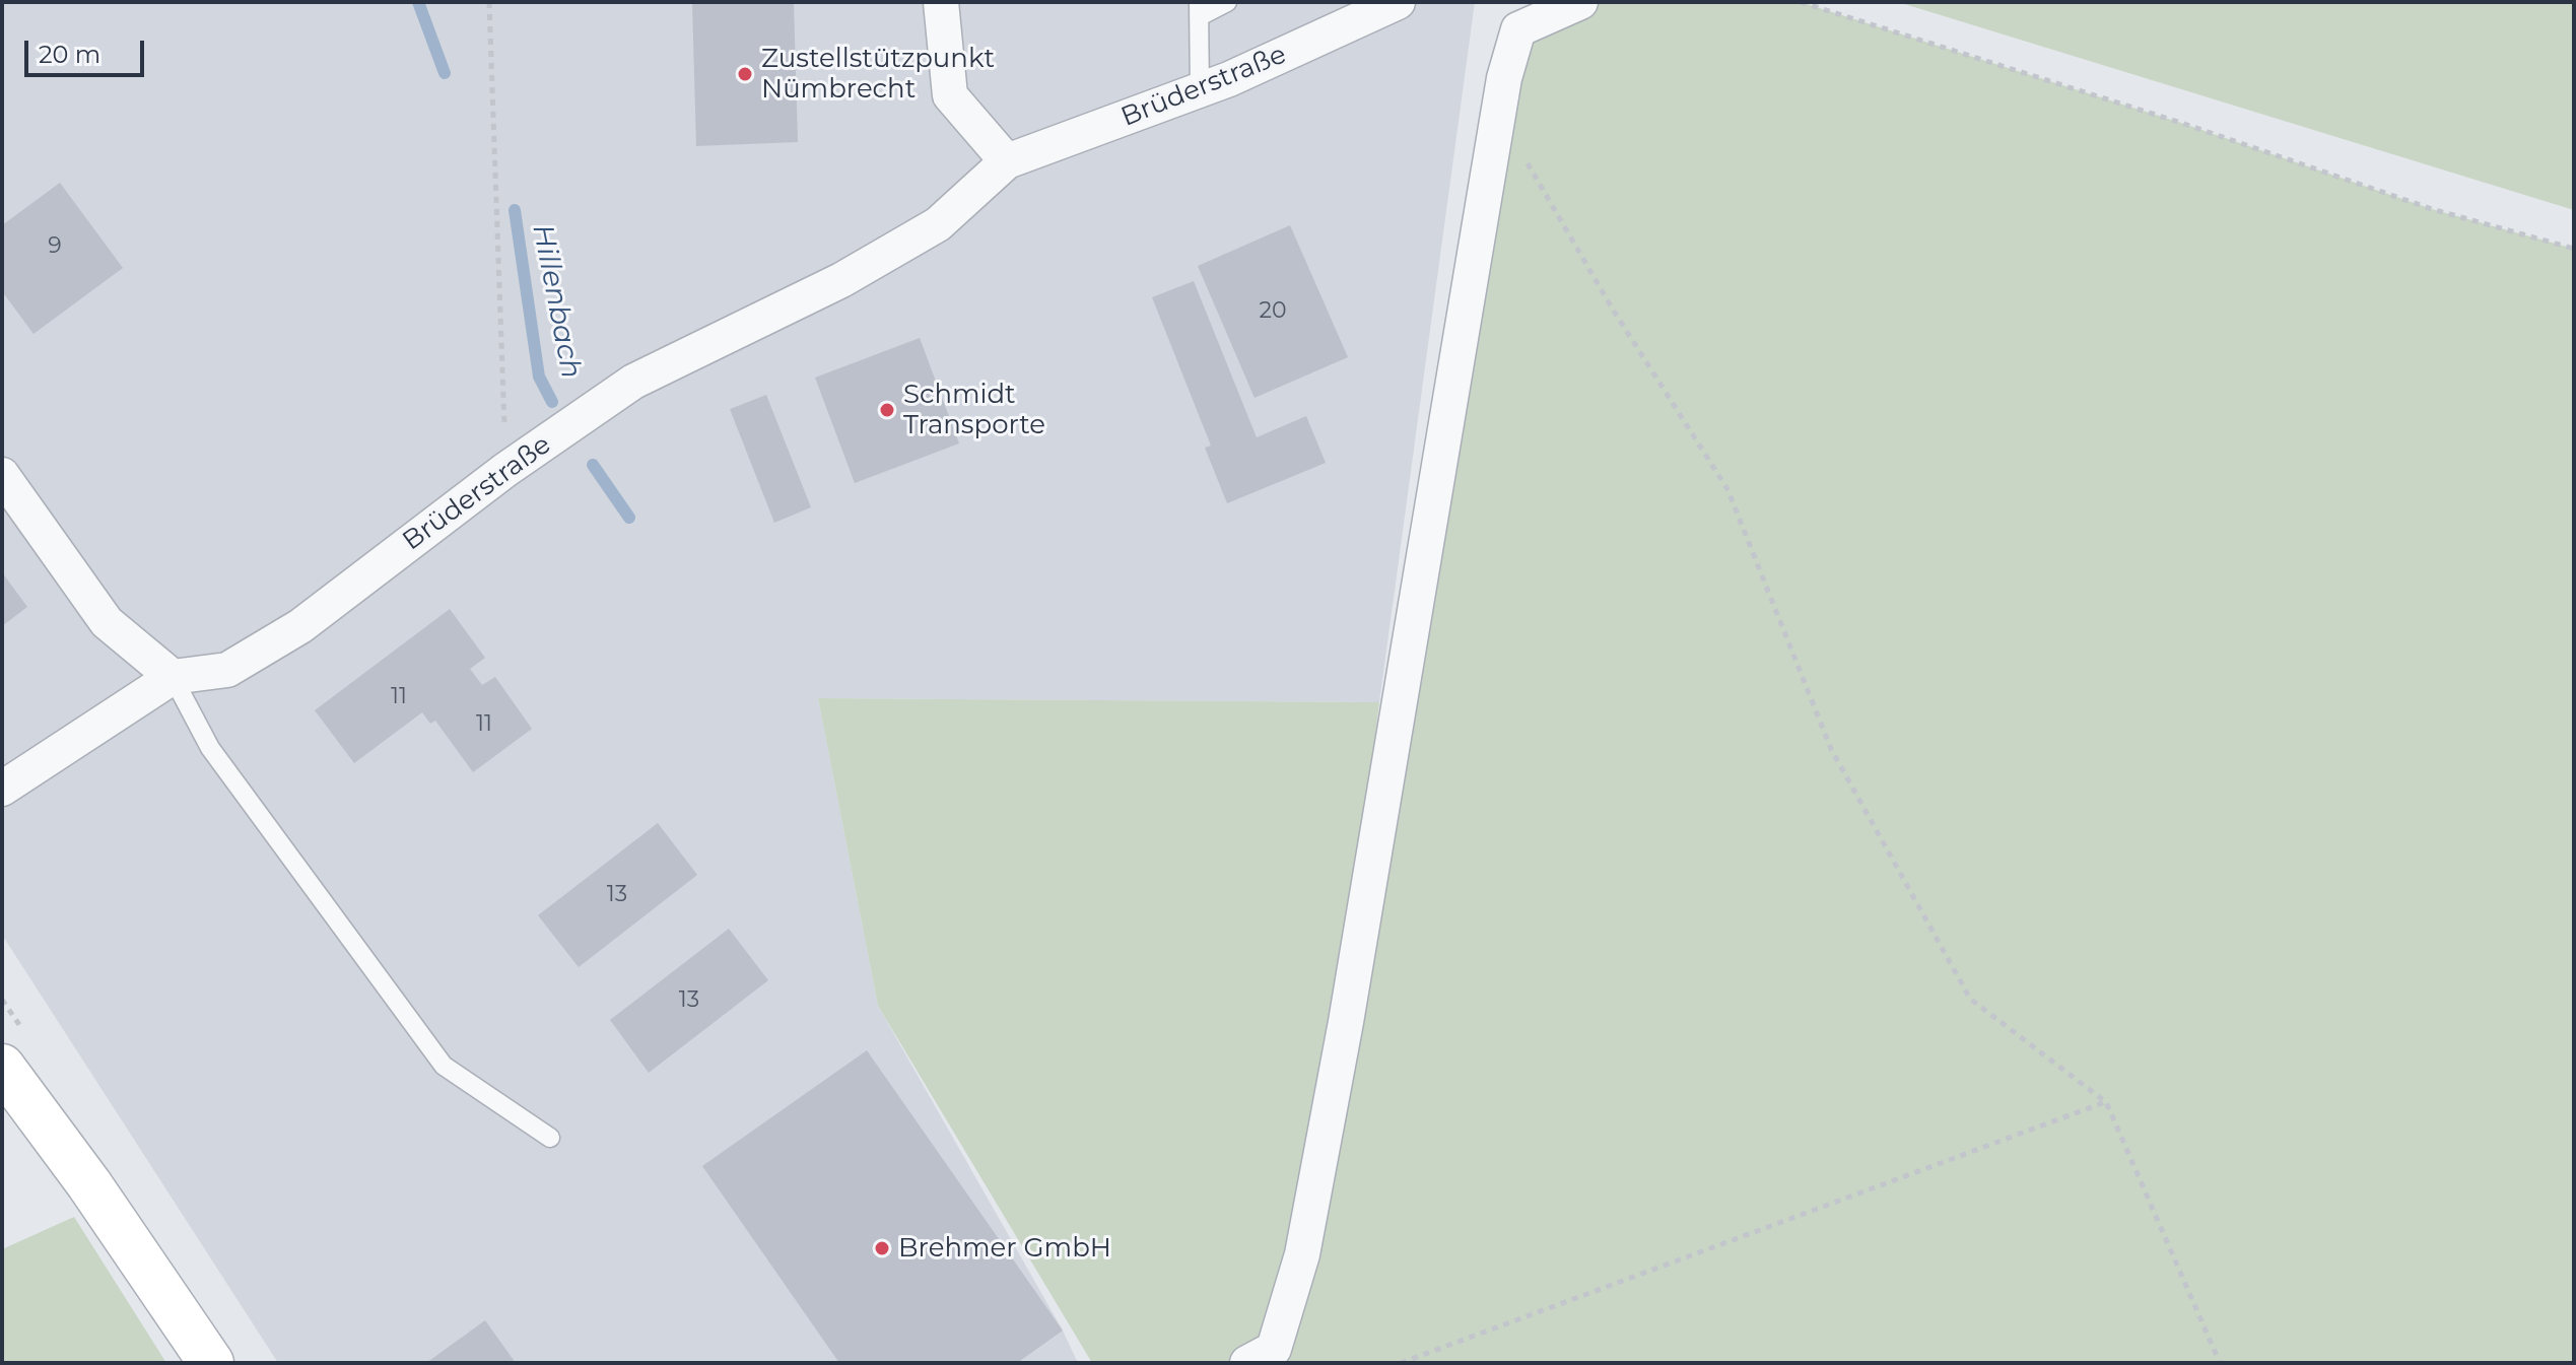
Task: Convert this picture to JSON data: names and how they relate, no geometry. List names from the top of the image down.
{
  "streets": {
    "street": ["Brüderstraße"]
  },
  "water": ["Hillenbach"],
  "places": ["Zustellstützpunkt Nümbrecht", "Schmidt Transporte", "Brehmer GmbH"],
  "house_numbers": [
    "9",
    "20",
    "11",
    "11",
    "13",
    "13"
  ],
  "scale_bar": "20 m"
}
